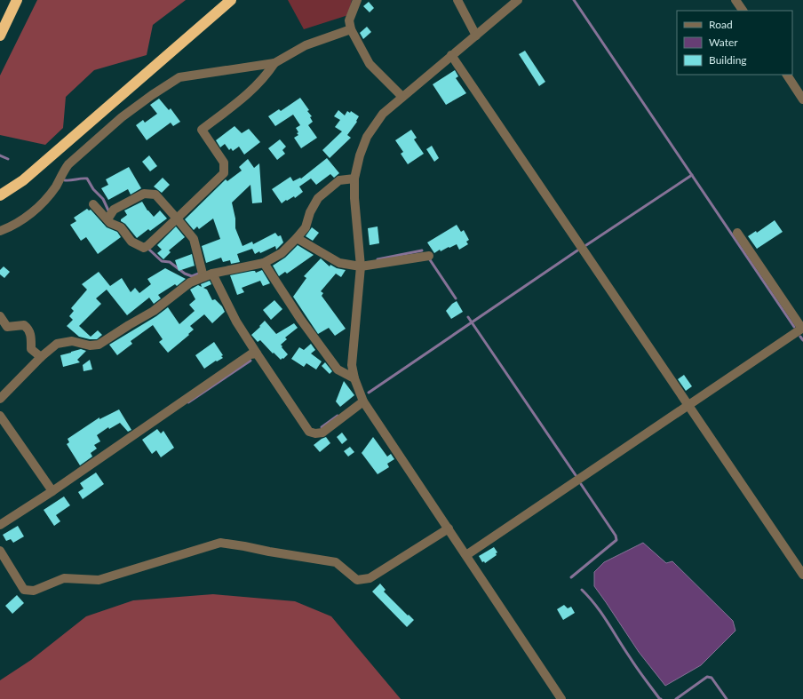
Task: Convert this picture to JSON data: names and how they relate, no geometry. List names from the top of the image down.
{
  "legend": ["Road", "Water", "Building"]
}
